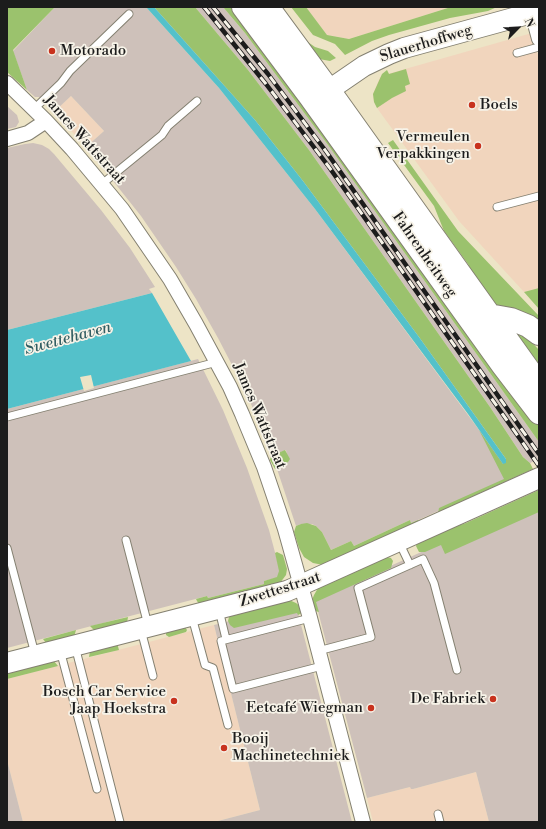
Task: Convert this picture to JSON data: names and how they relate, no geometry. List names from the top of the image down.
{
  "streets": {
    "main road": ["Fahrenheitweg"],
    "street": ["Slauerhoffweg", "James Wattstraat", "Zwettestraat"]
  },
  "crossings": [
    ["Slauerhoffweg", "Fahrenheitweg"],
    ["James Wattstraat", "Zwettestraat"]
  ],
  "water": ["Swettehaven"],
  "places": [
    "Motorado",
    "Boels",
    "Vermeulen Verpakkingen",
    "De Fabriek",
    "Bosch Car Service Jaap Hoekstra",
    "Eetcafé Wiegman",
    "Booij Machinetechniek"
  ],
  "north": "top right"
}
